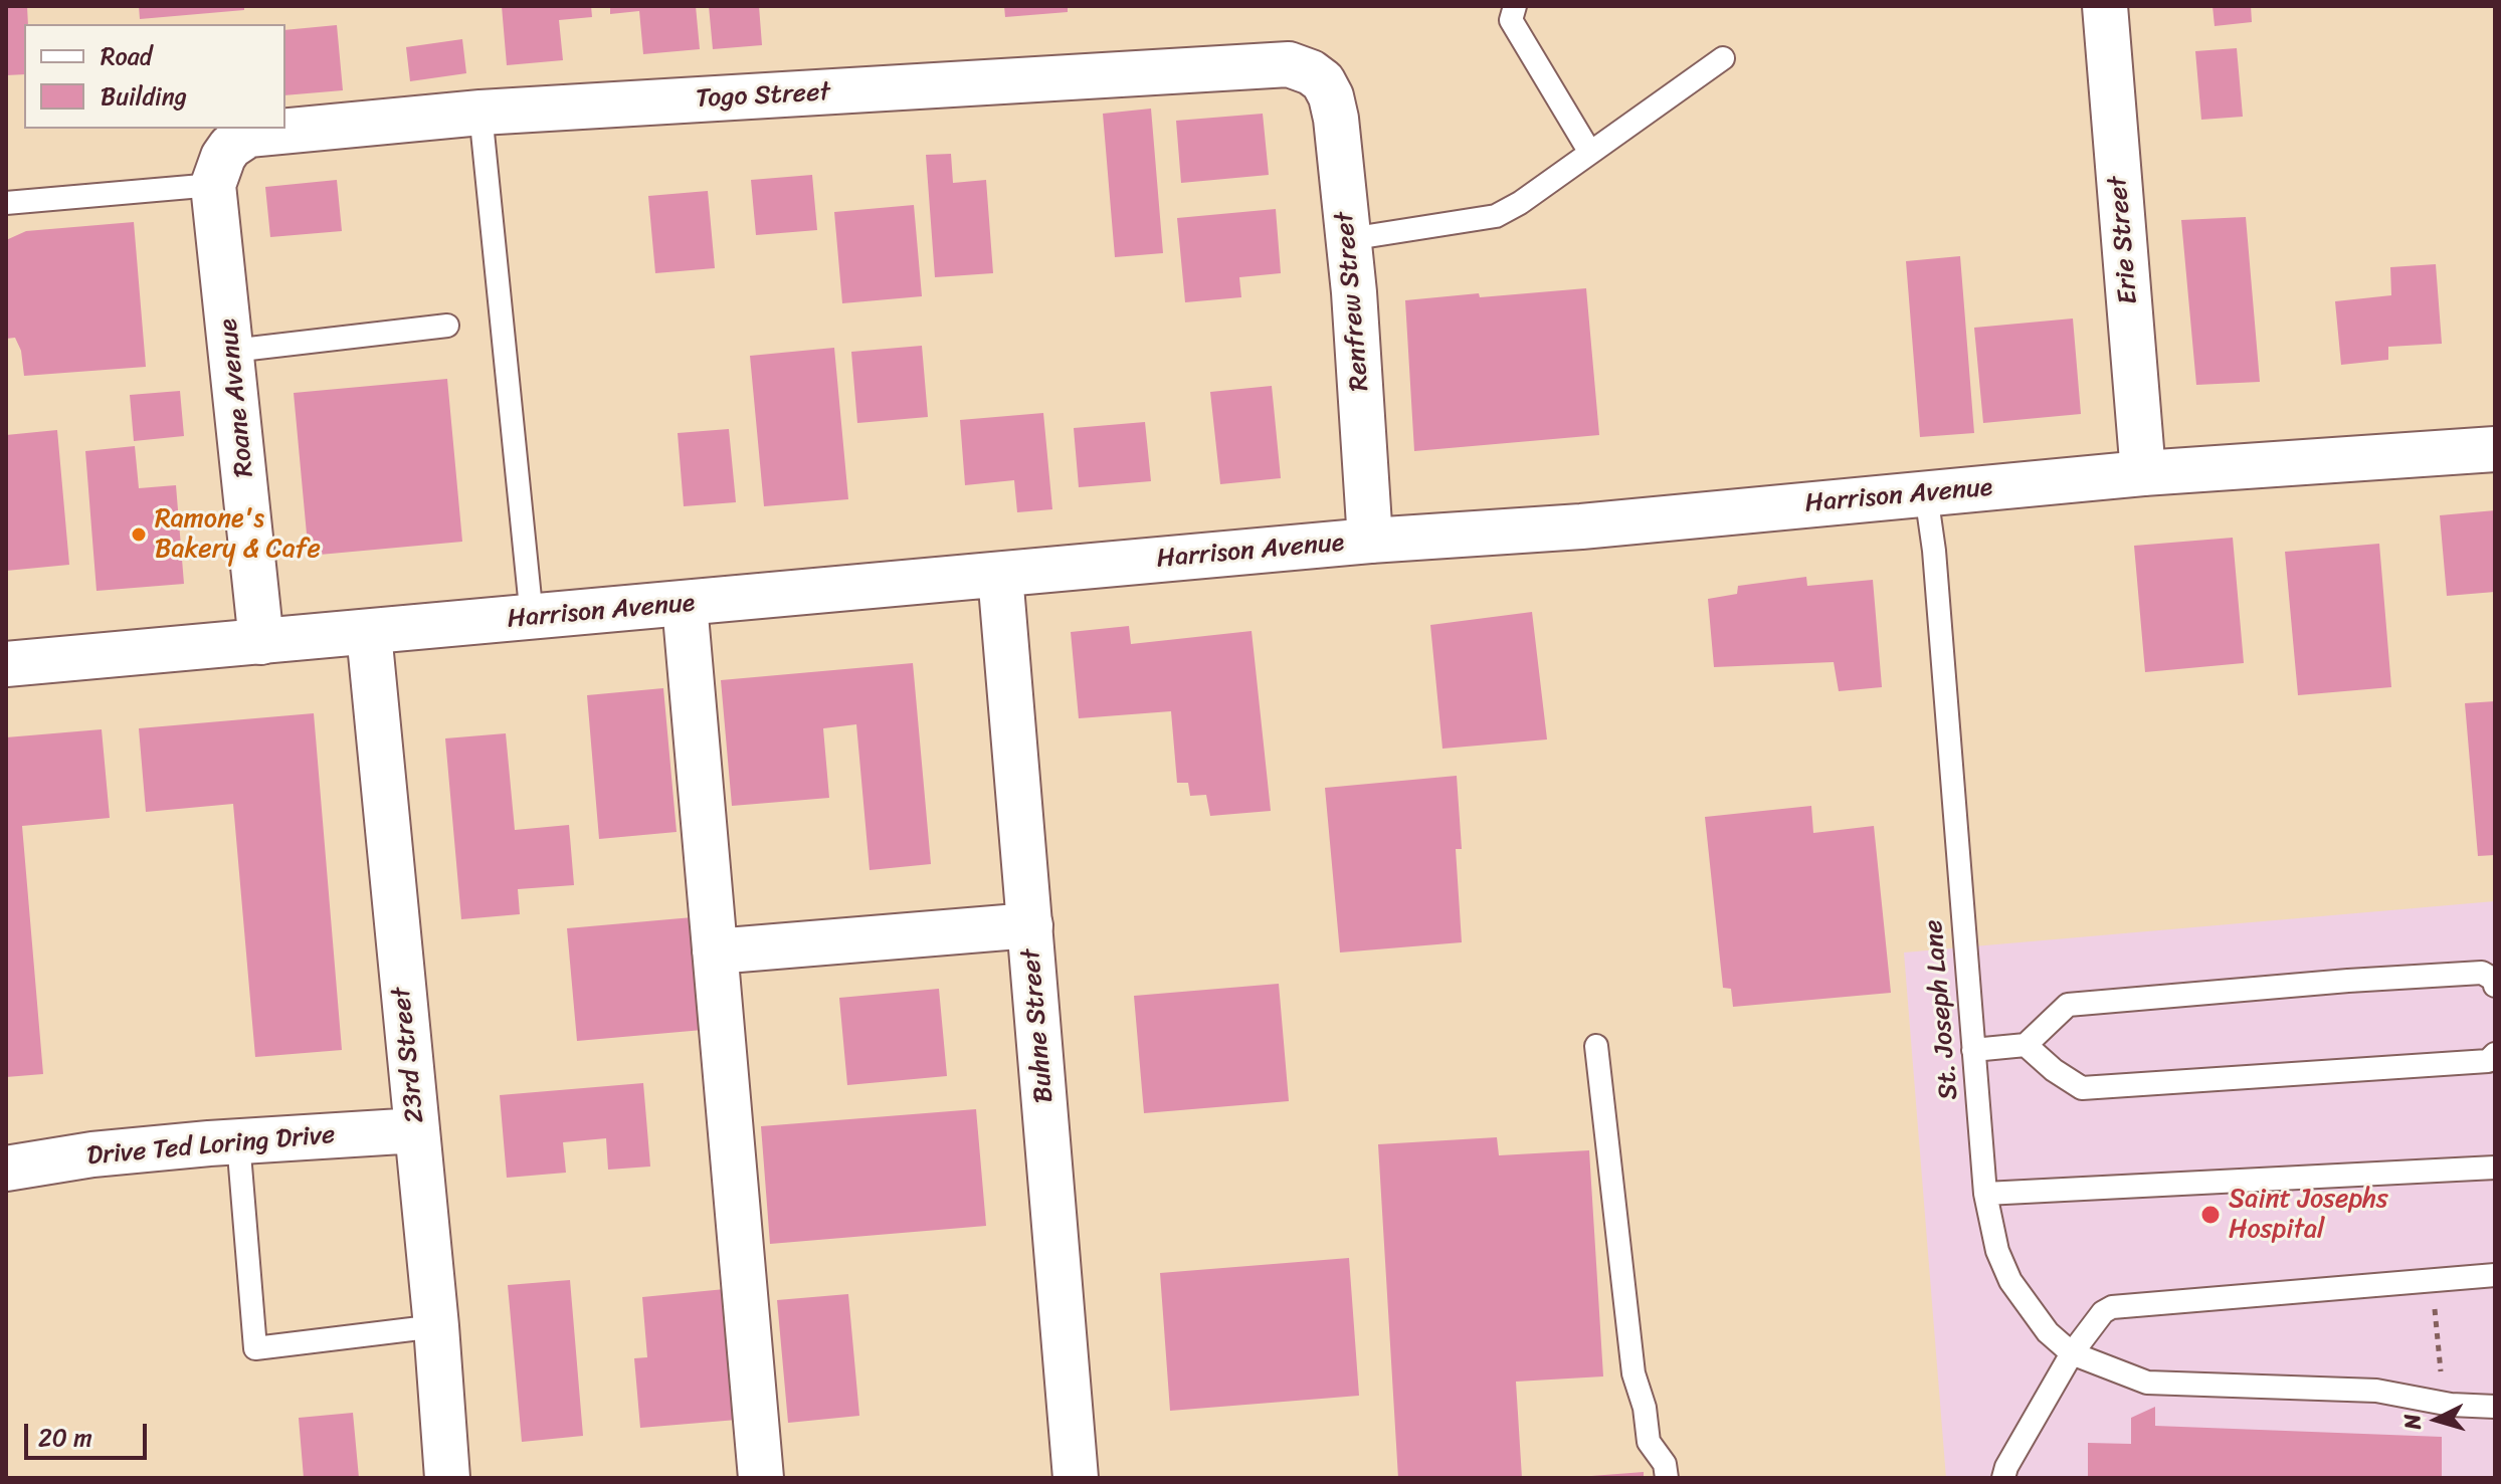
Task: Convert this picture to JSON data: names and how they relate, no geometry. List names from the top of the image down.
{
  "streets": {
    "street": [
      "Togo Street",
      "Erie Street",
      "Renfrew Street",
      "Roane Avenue",
      "Harrison Avenue",
      "Buhne Street",
      "23rd Street",
      "Drive Ted Loring Drive"
    ],
    "lane": ["St. Joseph Lane"]
  },
  "crossings": [
    ["Togo Street", "Renfrew Street"],
    ["Togo Street", "Roane Avenue"],
    ["Erie Street", "Harrison Avenue"],
    ["Renfrew Street", "Harrison Avenue"],
    ["Roane Avenue", "Harrison Avenue"],
    ["Harrison Avenue", "St. Joseph Lane"],
    ["Harrison Avenue", "Buhne Street"],
    ["Harrison Avenue", "23rd Street"],
    ["23rd Street", "Drive Ted Loring Drive"]
  ],
  "places": ["Ramone's Bakery & Cafe", "Saint Josephs Hospital"],
  "legend": ["Road", "Building"],
  "scale_bar": "20 m",
  "north": "left"
}
